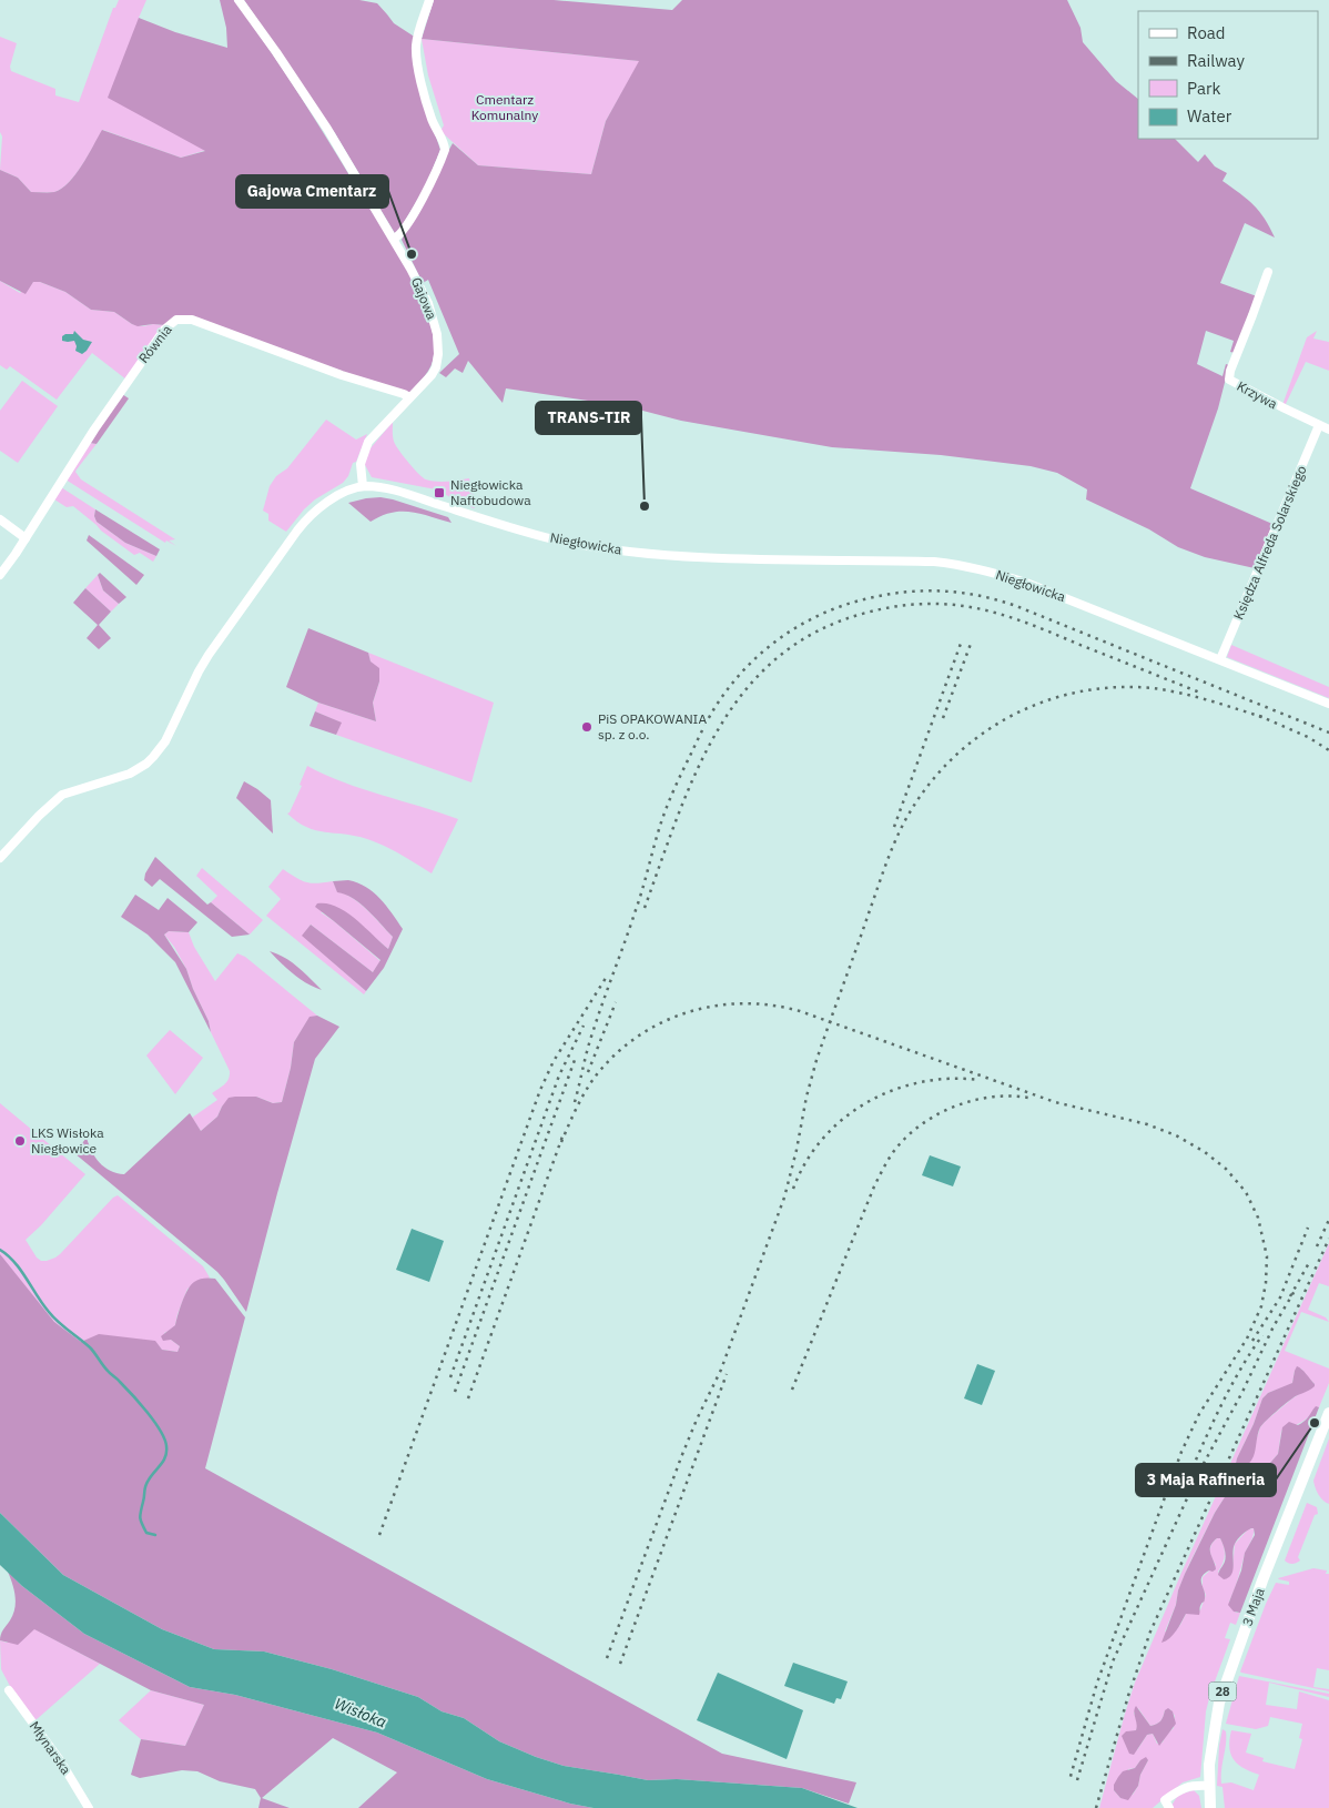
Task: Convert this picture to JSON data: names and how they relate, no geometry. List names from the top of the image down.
{
  "streets": {
    "main road": ["3 Maja", "28"],
    "street": [
      "Gajowa",
      "Równia",
      "Krzywa",
      "Księdza Alfreda Solarskiego",
      "Niegłowicka",
      "Młynarska"
    ]
  },
  "crossings": [
    ["Gajowa", "Równia"],
    ["Gajowa", "Niegłowicka"],
    ["Krzywa", "Księdza Alfreda Solarskiego"],
    ["Księdza Alfreda Solarskiego", "Niegłowicka"]
  ],
  "water": ["Wisłoka"],
  "parks": ["Cmentarz Komunalny"],
  "places": {
    "other": [
      "Gajowa Cmentarz",
      "TRANS-TIR",
      "PiS OPAKOWANIA sp. z o.o.",
      "LKS Wisłoka Niegłowice",
      "3 Maja Rafineria"
    ],
    "transit": ["Niegłowicka Naftobudowa"]
  },
  "legend": [
    "Road",
    "Railway",
    "Park",
    "Water"
  ]
}
